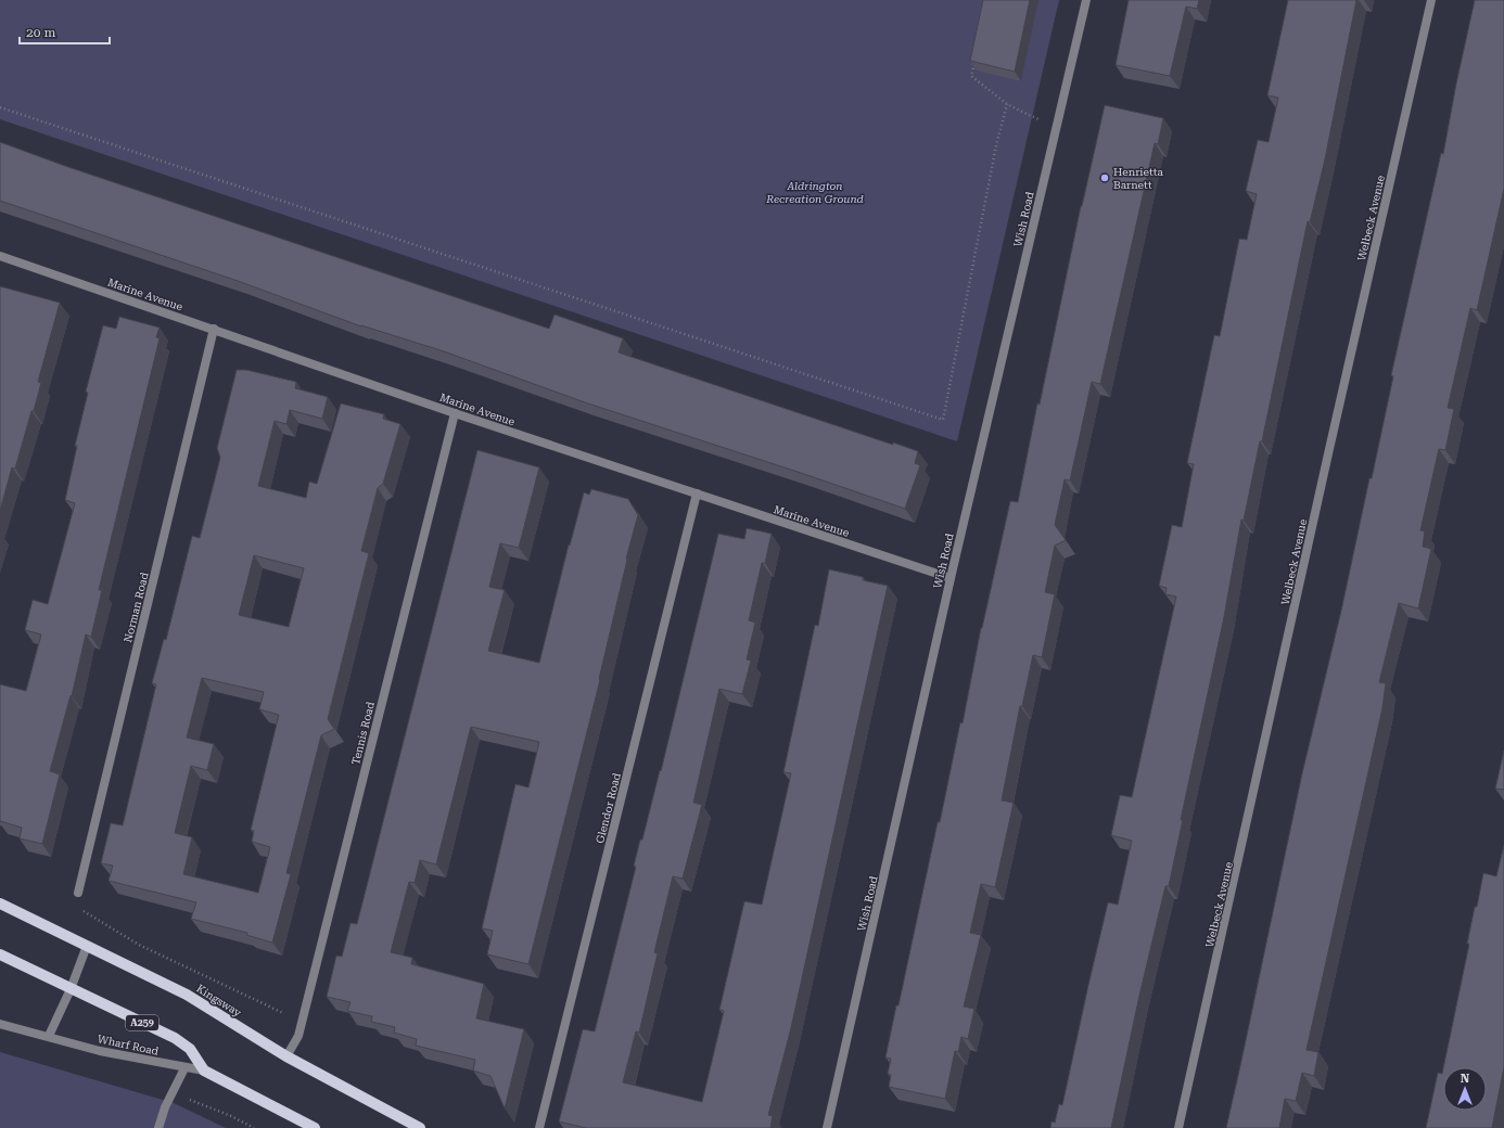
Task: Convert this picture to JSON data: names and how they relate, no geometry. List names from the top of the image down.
{
  "streets": {
    "main road": ["Kingsway", "A259"],
    "street": [
      "Welbeck Avenue",
      "Wish Road",
      "Marine Avenue",
      "Norman Road",
      "Tennis Road",
      "Glendor Road",
      "Wharf Road"
    ]
  },
  "crossings": [
    ["Wish Road", "Marine Avenue"],
    ["Marine Avenue", "Norman Road"],
    ["Marine Avenue", "Tennis Road"],
    ["Marine Avenue", "Glendor Road"],
    ["Norman Road", "Kingsway"],
    ["Tennis Road", "Kingsway"],
    ["A259", "Wharf Road"]
  ],
  "parks": ["Aldrington Recreation Ground"],
  "places": ["Henrietta Barnett"],
  "scale_bar": "20 m",
  "north": "top"
}
